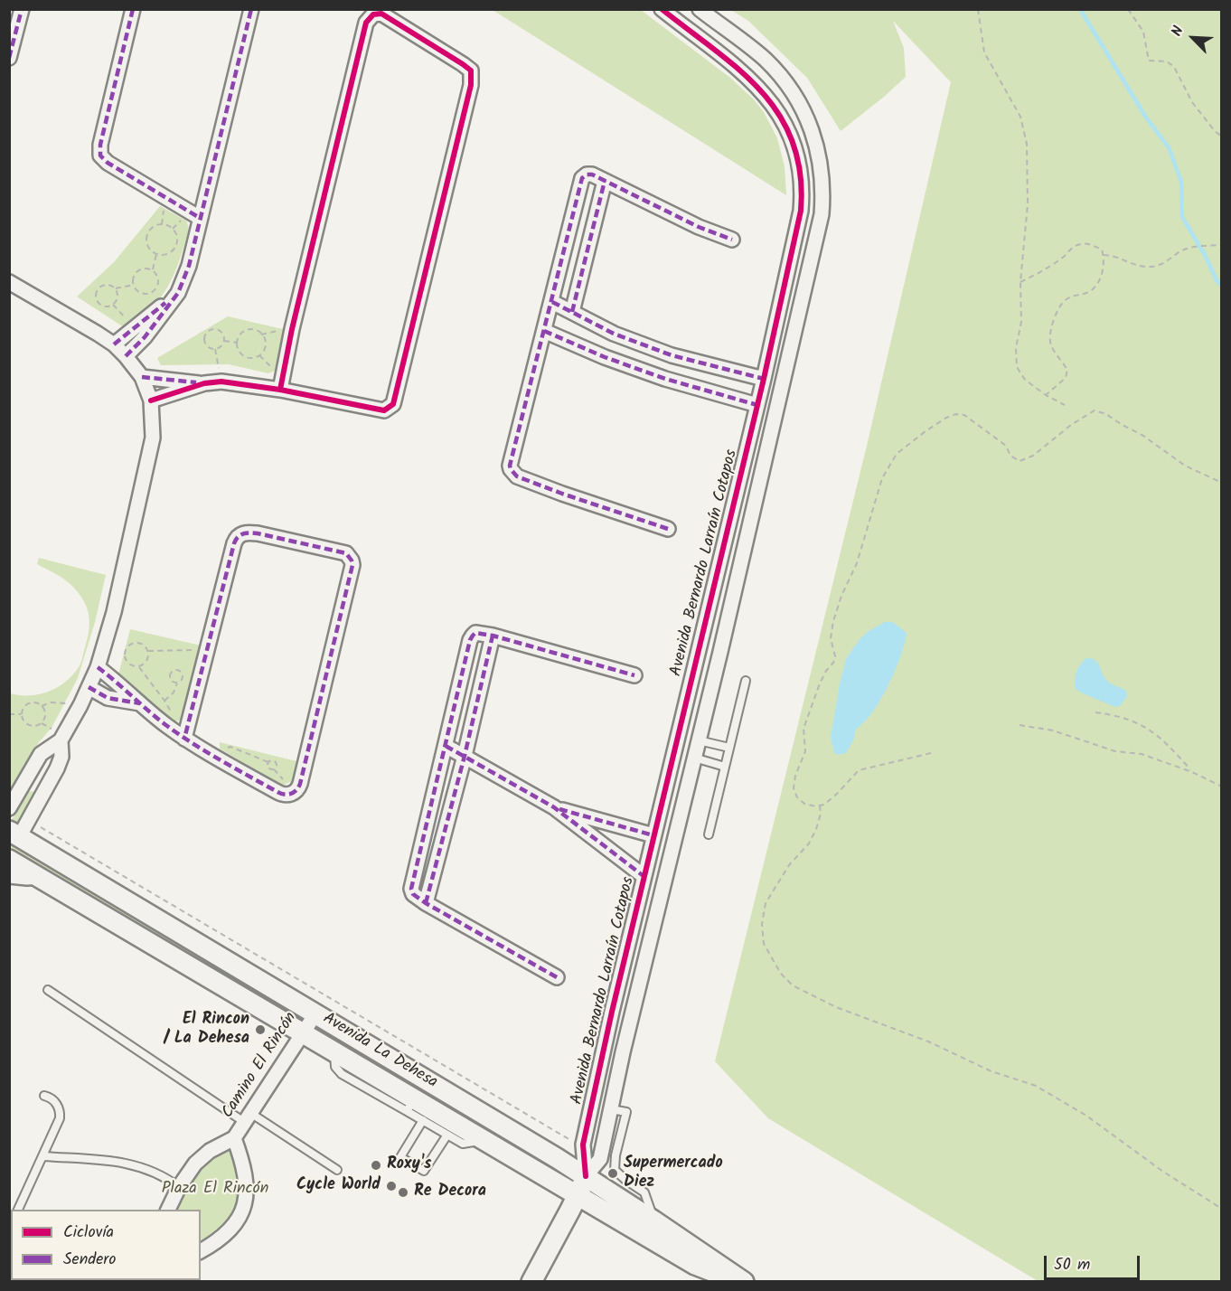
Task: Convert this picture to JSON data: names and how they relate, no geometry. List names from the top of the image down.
{
  "streets": {
    "street": ["Avenida Bernardo Larraín Cotapos", "Avenida La Dehesa", "Camino El Rincón"]
  },
  "crossings": [
    ["Avenida Bernardo Larraín Cotapos", "Avenida La Dehesa"],
    ["Avenida La Dehesa", "Camino El Rincón"]
  ],
  "parks": ["Plaza El Rincón"],
  "places": [
    "El Rincon / La Dehesa",
    "Roxy's",
    "Supermercado Diez",
    "Cycle World",
    "Re Decora"
  ],
  "legend": ["Ciclovía", "Sendero"],
  "scale_bar": "50 m",
  "north": "top left"
}
